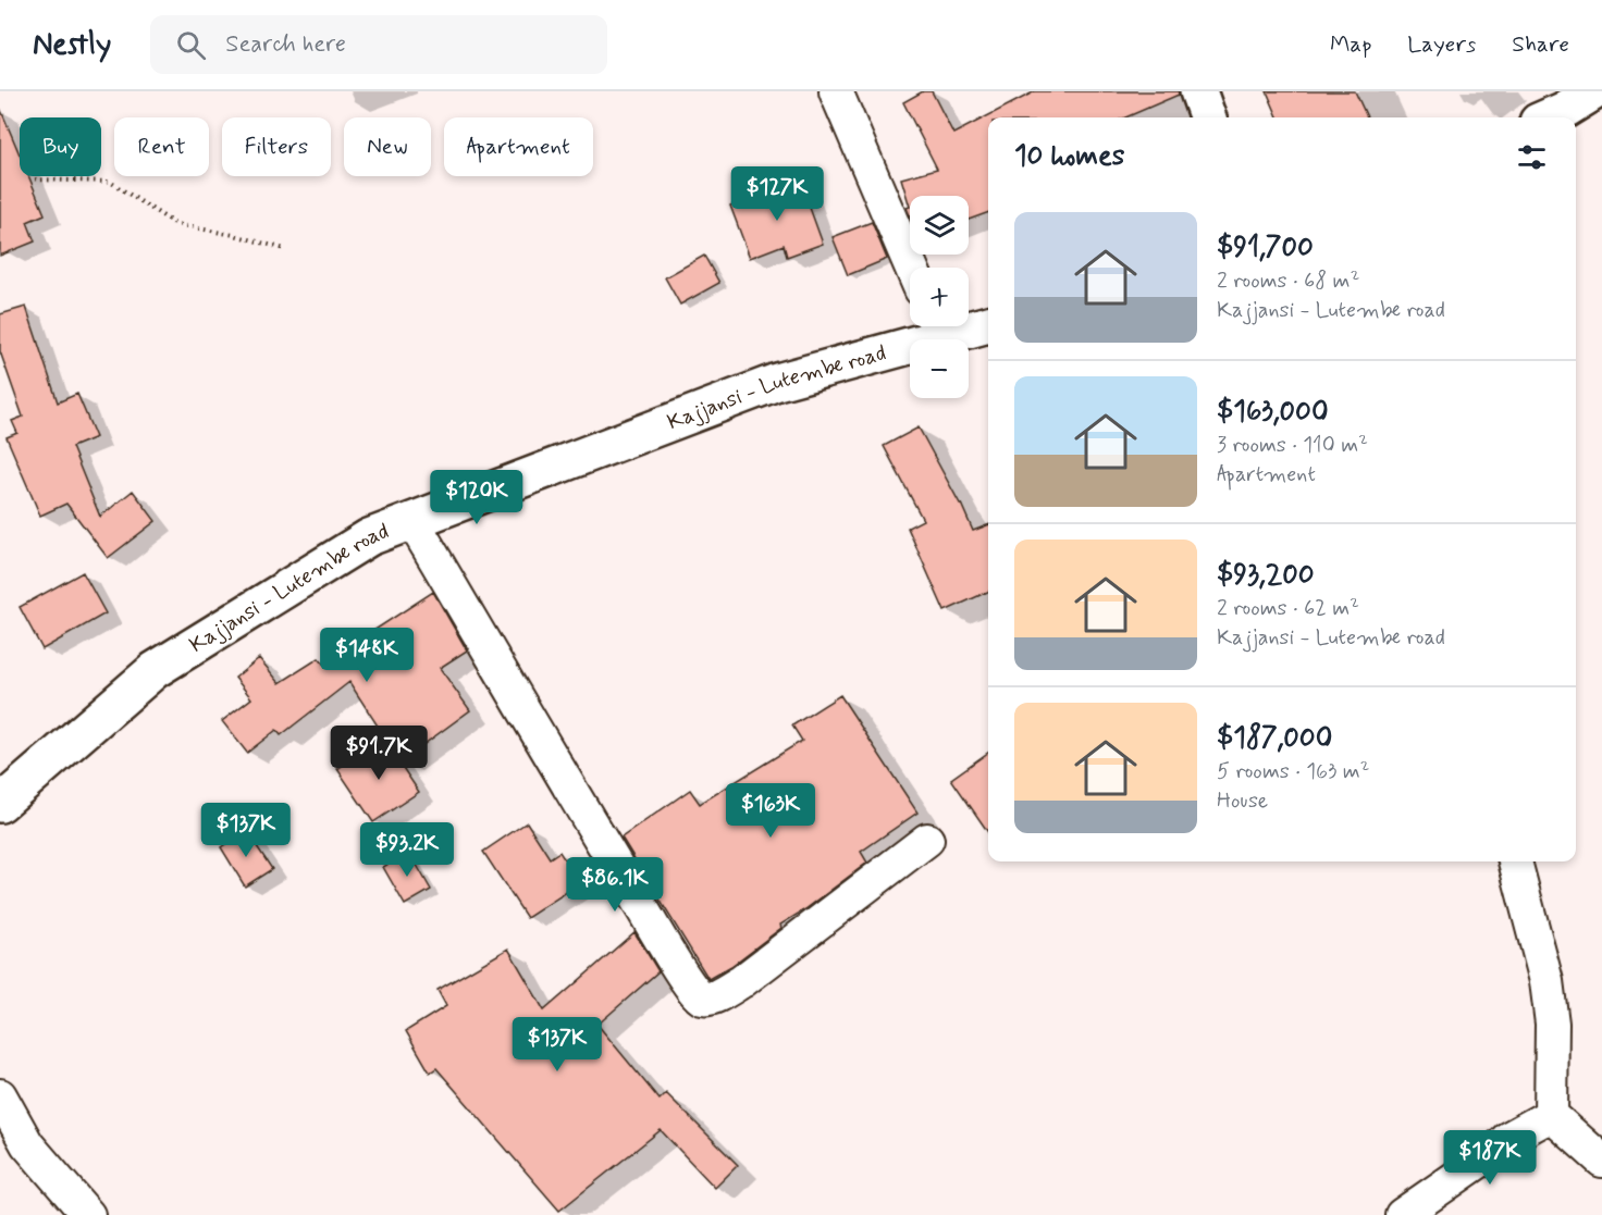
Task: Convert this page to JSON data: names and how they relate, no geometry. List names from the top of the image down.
{
  "streets": {
    "street": ["Kajjansi - Lutembe road"]
  },
  "page": {
    "header": "Nestly",
    "search": "Search here",
    "nav": ["Map", "Layers", "Share"],
    "chip": [
      "Buy",
      "Rent",
      "Filters",
      "New",
      "Apartment"
    ],
    "heading": "10 homes",
    "price": [
      "$127K",
      "$120K",
      "$148K",
      "$91.7K",
      "$163K",
      "$137K",
      "$93.2K",
      "$86.1K",
      "$137K",
      "$187K"
    ],
    "map_buttons": ["+", "−"],
    "list": [
      {
        "name": "$91,700",
        "note": "2 rooms · 68 m² · Kajjansi - Lutembe road"
      },
      {
        "name": "$163,000",
        "note": "3 rooms · 110 m² · Apartment"
      },
      {
        "name": "$93,200",
        "note": "2 rooms · 62 m² · Kajjansi - Lutembe road"
      },
      {
        "name": "$187,000",
        "note": "5 rooms · 163 m² · House"
      }
    ]
  }
}
